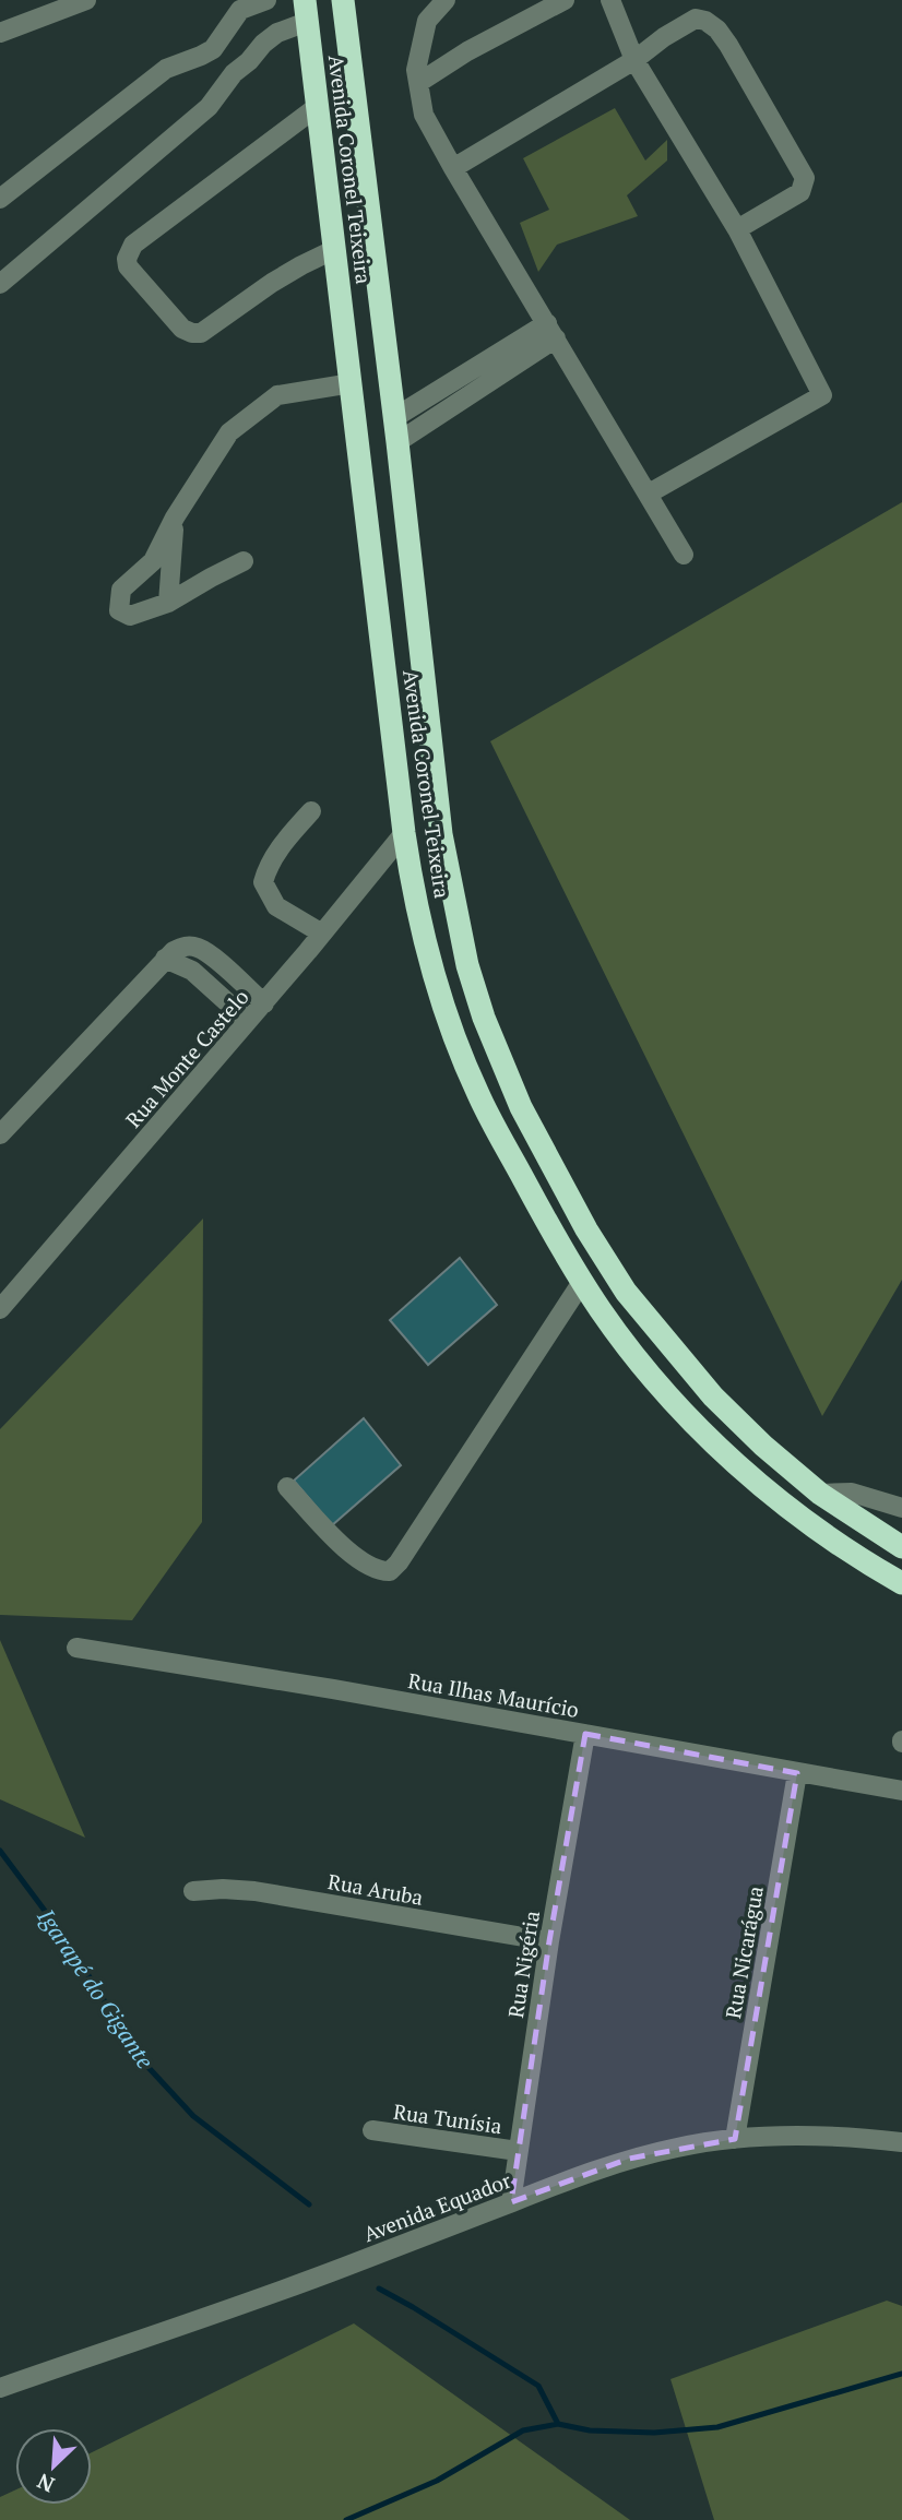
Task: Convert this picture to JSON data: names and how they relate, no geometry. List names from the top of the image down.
{
  "streets": {
    "highway": ["Avenida Coronel Teixeira"],
    "street": [
      "Rua Monte Castelo",
      "Rua Ilhas Maurício",
      "Rua Aruba",
      "Rua Nicarágua",
      "Rua Nigéria",
      "Rua Tunísia",
      "Avenida Equador"
    ]
  },
  "crossings": [
    ["Avenida Coronel Teixeira", "Rua Monte Castelo"],
    ["Rua Ilhas Maurício", "Rua Nicarágua"],
    ["Rua Ilhas Maurício", "Rua Nigéria"],
    ["Rua Aruba", "Rua Nigéria"],
    ["Rua Nicarágua", "Avenida Equador"],
    ["Rua Nigéria", "Rua Tunísia"],
    ["Rua Nigéria", "Avenida Equador"]
  ],
  "water": ["Igarapé do Gigante"],
  "north": "bottom left"
}
